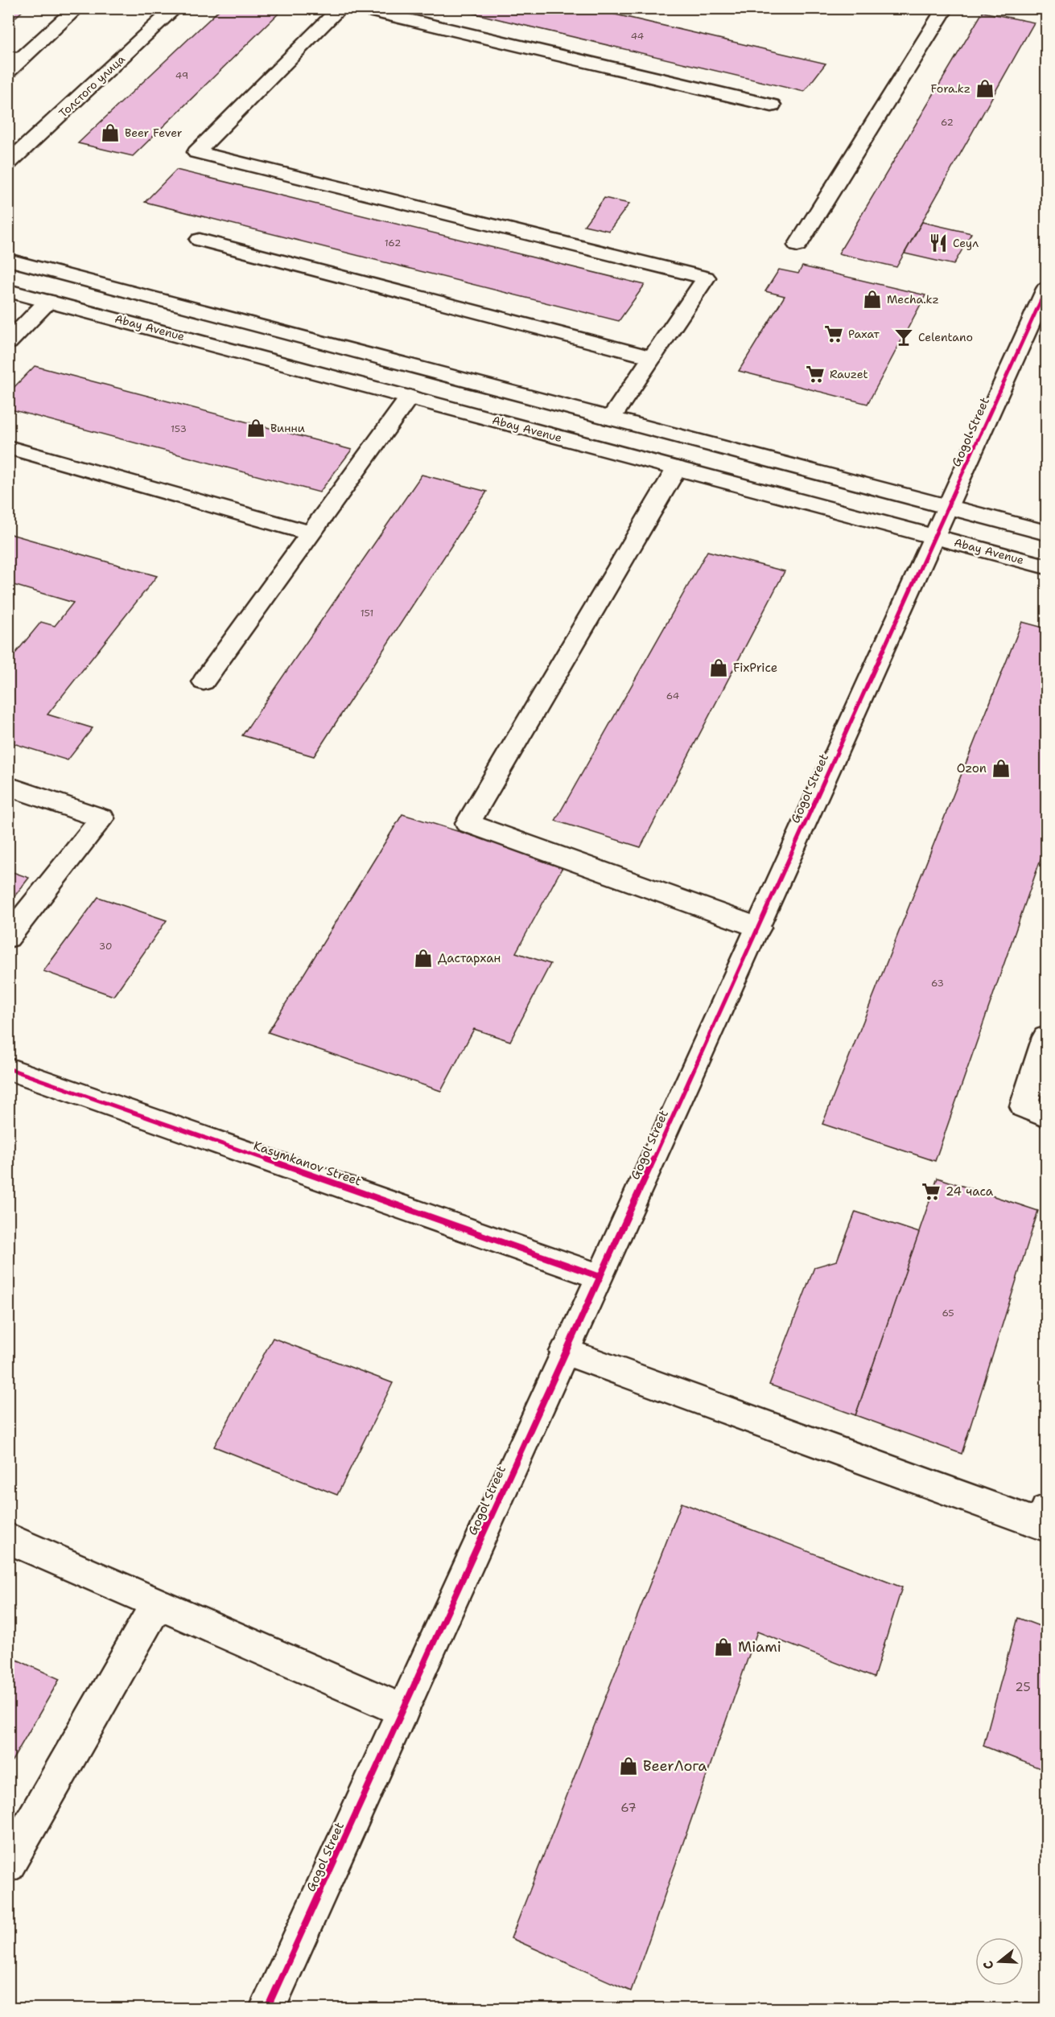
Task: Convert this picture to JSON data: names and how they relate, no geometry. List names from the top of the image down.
{
  "streets": {
    "street": [
      "Толстого улица",
      "Abay Avenue",
      "Gogol Street",
      "Kasymkanov Street"
    ]
  },
  "crossings": [
    ["Abay Avenue", "Gogol Street"],
    ["Gogol Street", "Kasymkanov Street"]
  ],
  "places": {
    "shop": [
      "Fora.kz",
      "Beer Fever",
      "Mecha.kz",
      "Винни",
      "FixPrice",
      "Ozon",
      "Дастархан",
      "Miami",
      "BeerЛога"
    ],
    "restaurant": ["Сеул"],
    "supermarket": ["Рахат", "Rauzet", "24 часа"],
    "bar": ["Celentano"]
  },
  "house_numbers": [
    "44",
    "49",
    "62",
    "162",
    "153",
    "151",
    "64",
    "30",
    "63",
    "65",
    "25",
    "67"
  ],
  "north": "left"
}
